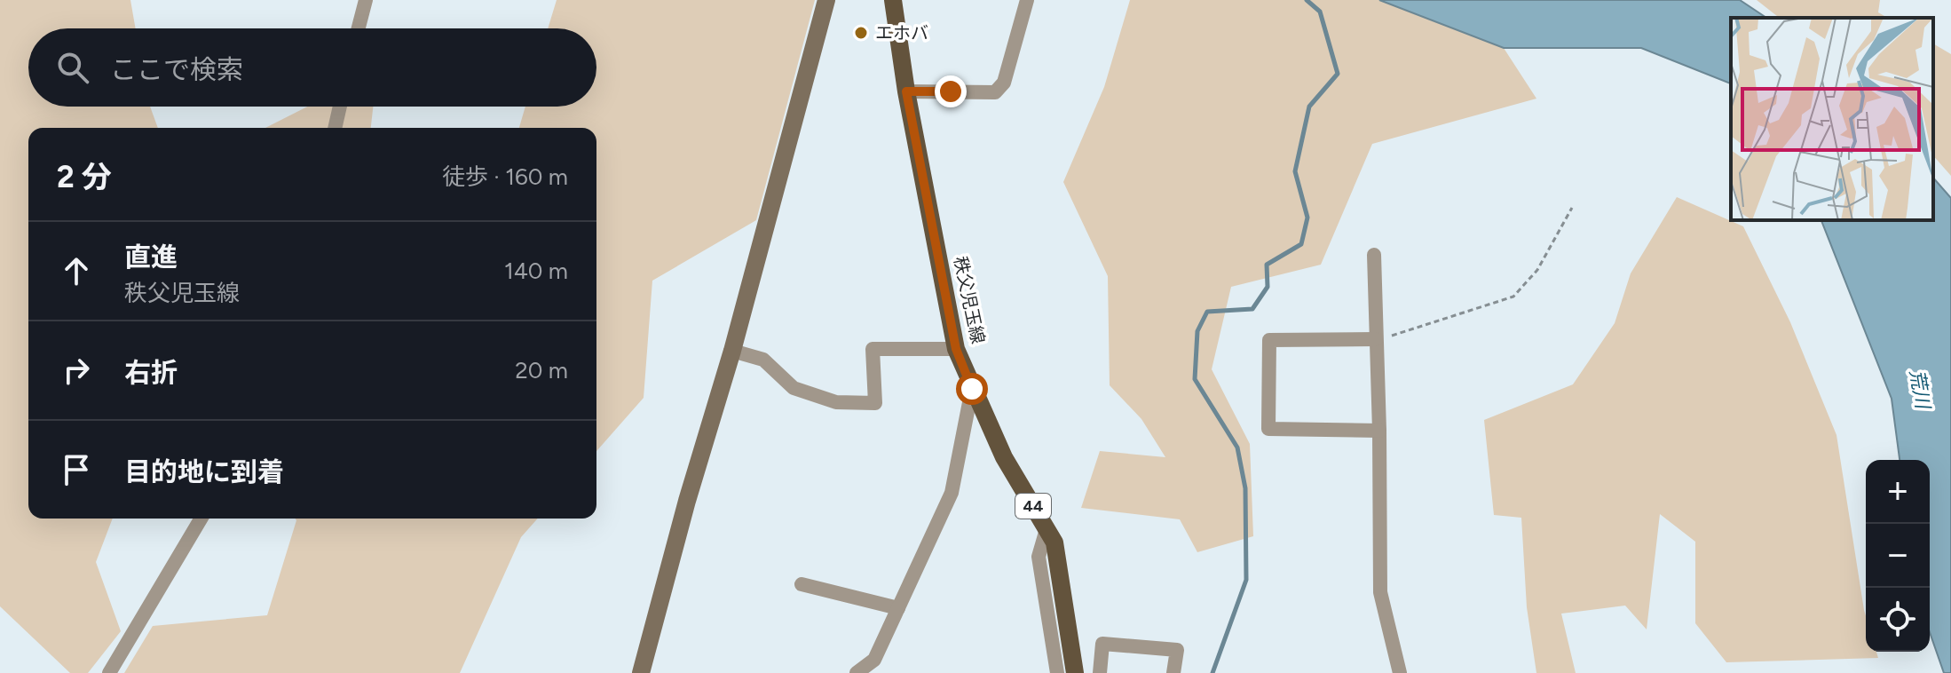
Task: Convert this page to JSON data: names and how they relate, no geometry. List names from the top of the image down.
{
  "streets": {
    "main road": ["秩父児玉線", "44"]
  },
  "water": ["荒川"],
  "places": ["エホバ"],
  "page": {
    "search": "ここで検索",
    "heading": ["2 分", "徒歩 · 160 m"],
    "list": [
      ["直進", "秩父児玉線", "140 m"],
      ["右折", "20 m"],
      "目的地に到着"
    ],
    "map_buttons": ["+", "−"]
  }
}
